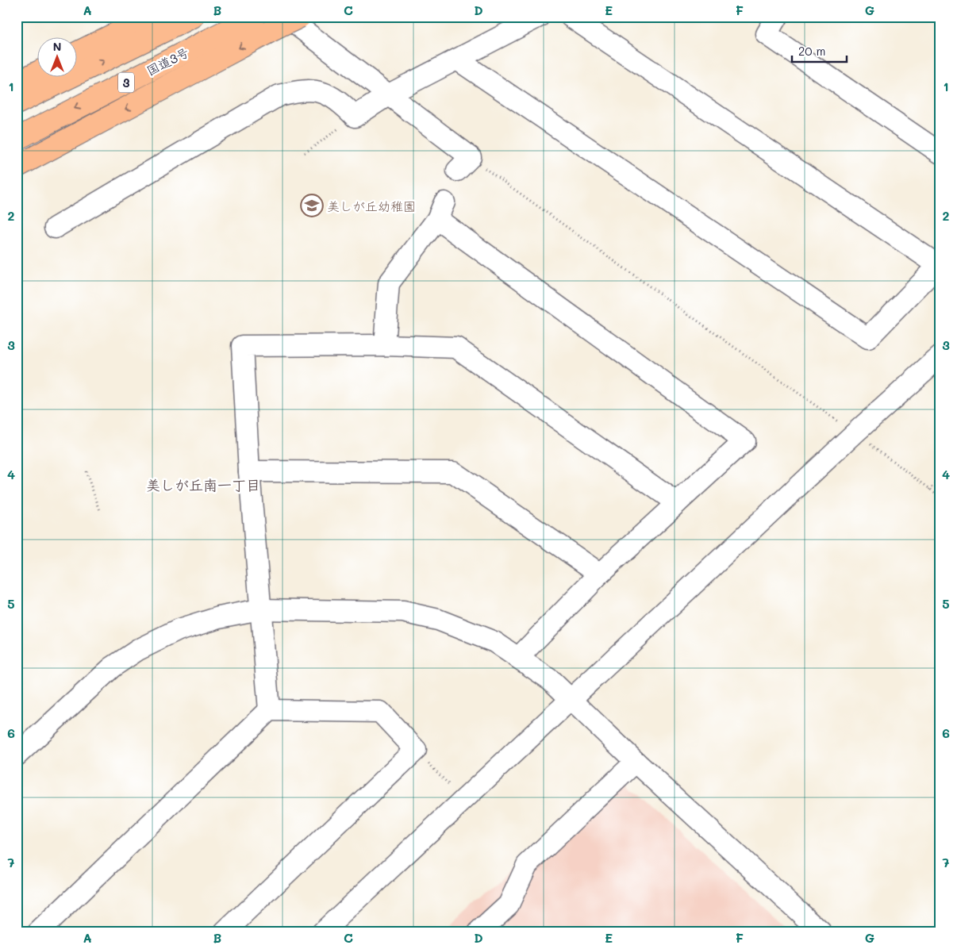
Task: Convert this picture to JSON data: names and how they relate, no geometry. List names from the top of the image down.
{
  "streets": {
    "highway": ["国道3号", "3"]
  },
  "districts": ["美しが丘南一丁目"],
  "places": {
    "school or university": ["美しが丘幼稚園"]
  },
  "scale_bar": "20 m",
  "north": "top",
  "grid": {
    "columns": [
      "A",
      "B",
      "C",
      "D",
      "E",
      "F",
      "G"
    ],
    "rows": [
      "1",
      "2",
      "3",
      "4",
      "5",
      "6",
      "7"
    ]
  }
}
